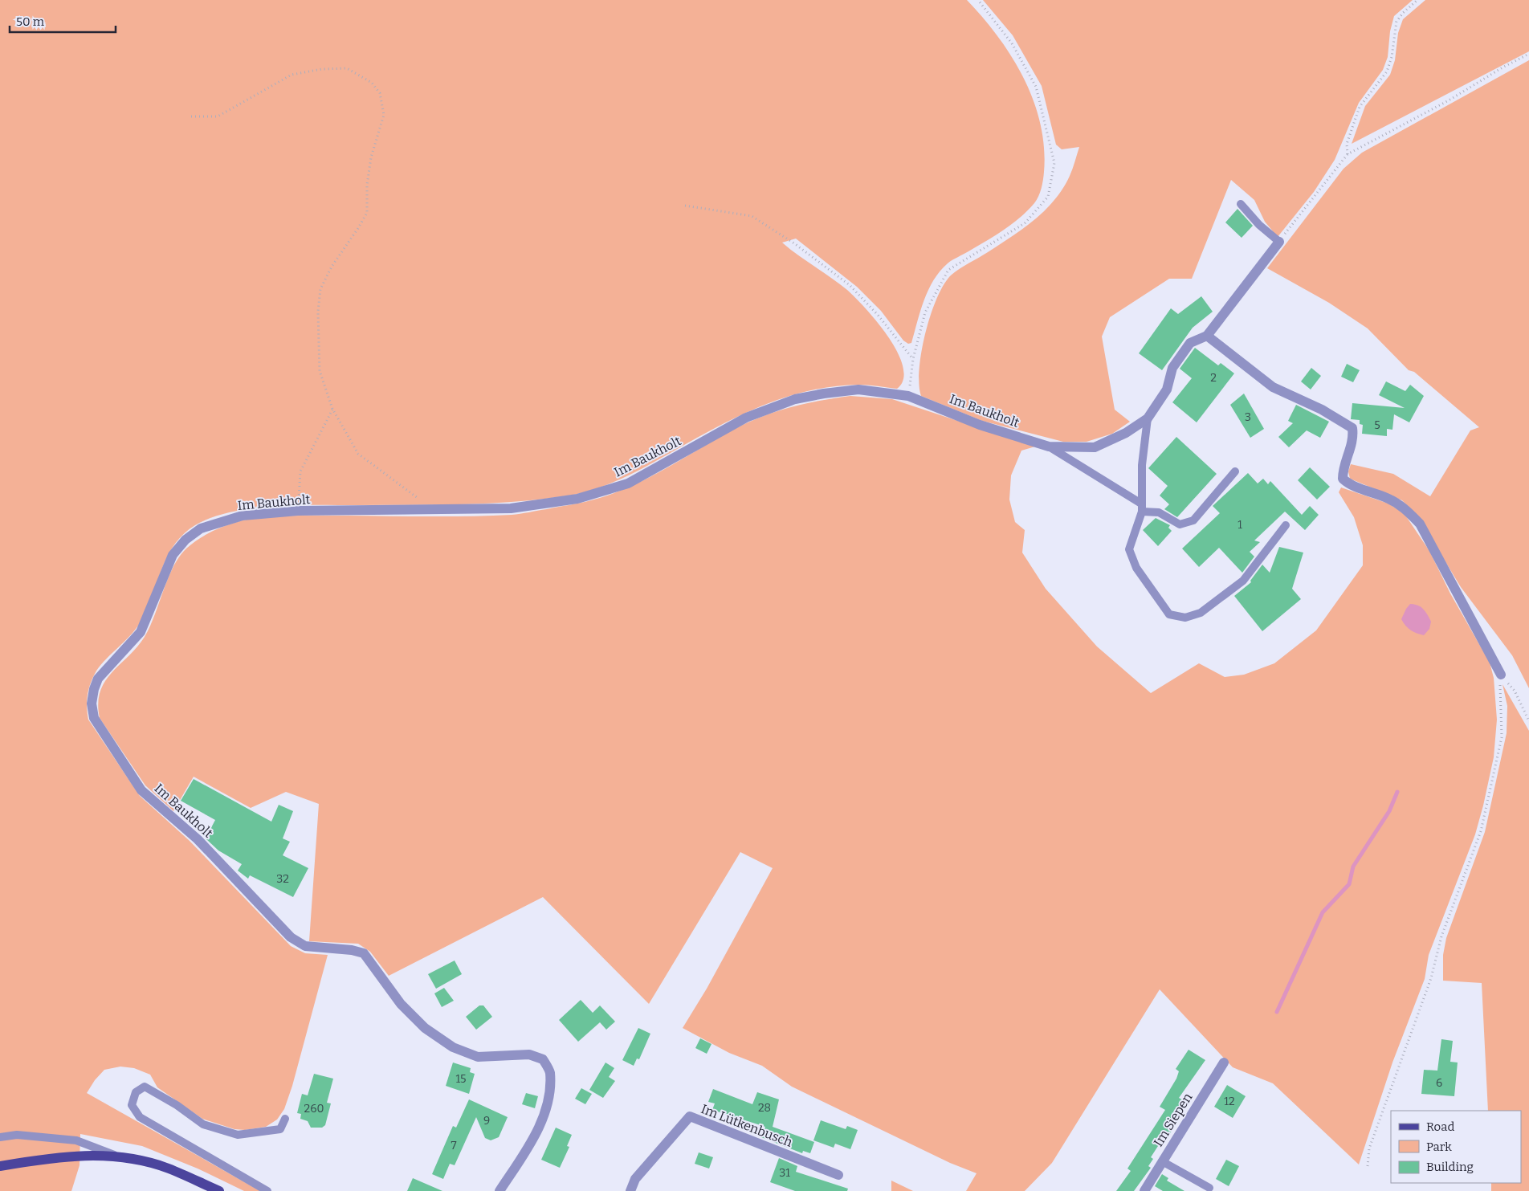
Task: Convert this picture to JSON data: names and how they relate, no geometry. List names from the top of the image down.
{
  "streets": {
    "street": ["Im Baukholt", "Im Siepen", "Im Lütkenbusch"]
  },
  "house_numbers": [
    "2",
    "3",
    "5",
    "1",
    "32",
    "15",
    "6",
    "12",
    "28",
    "260",
    "9",
    "7",
    "31"
  ],
  "legend": ["Road", "Park", "Building"],
  "scale_bar": "50 m"
}
